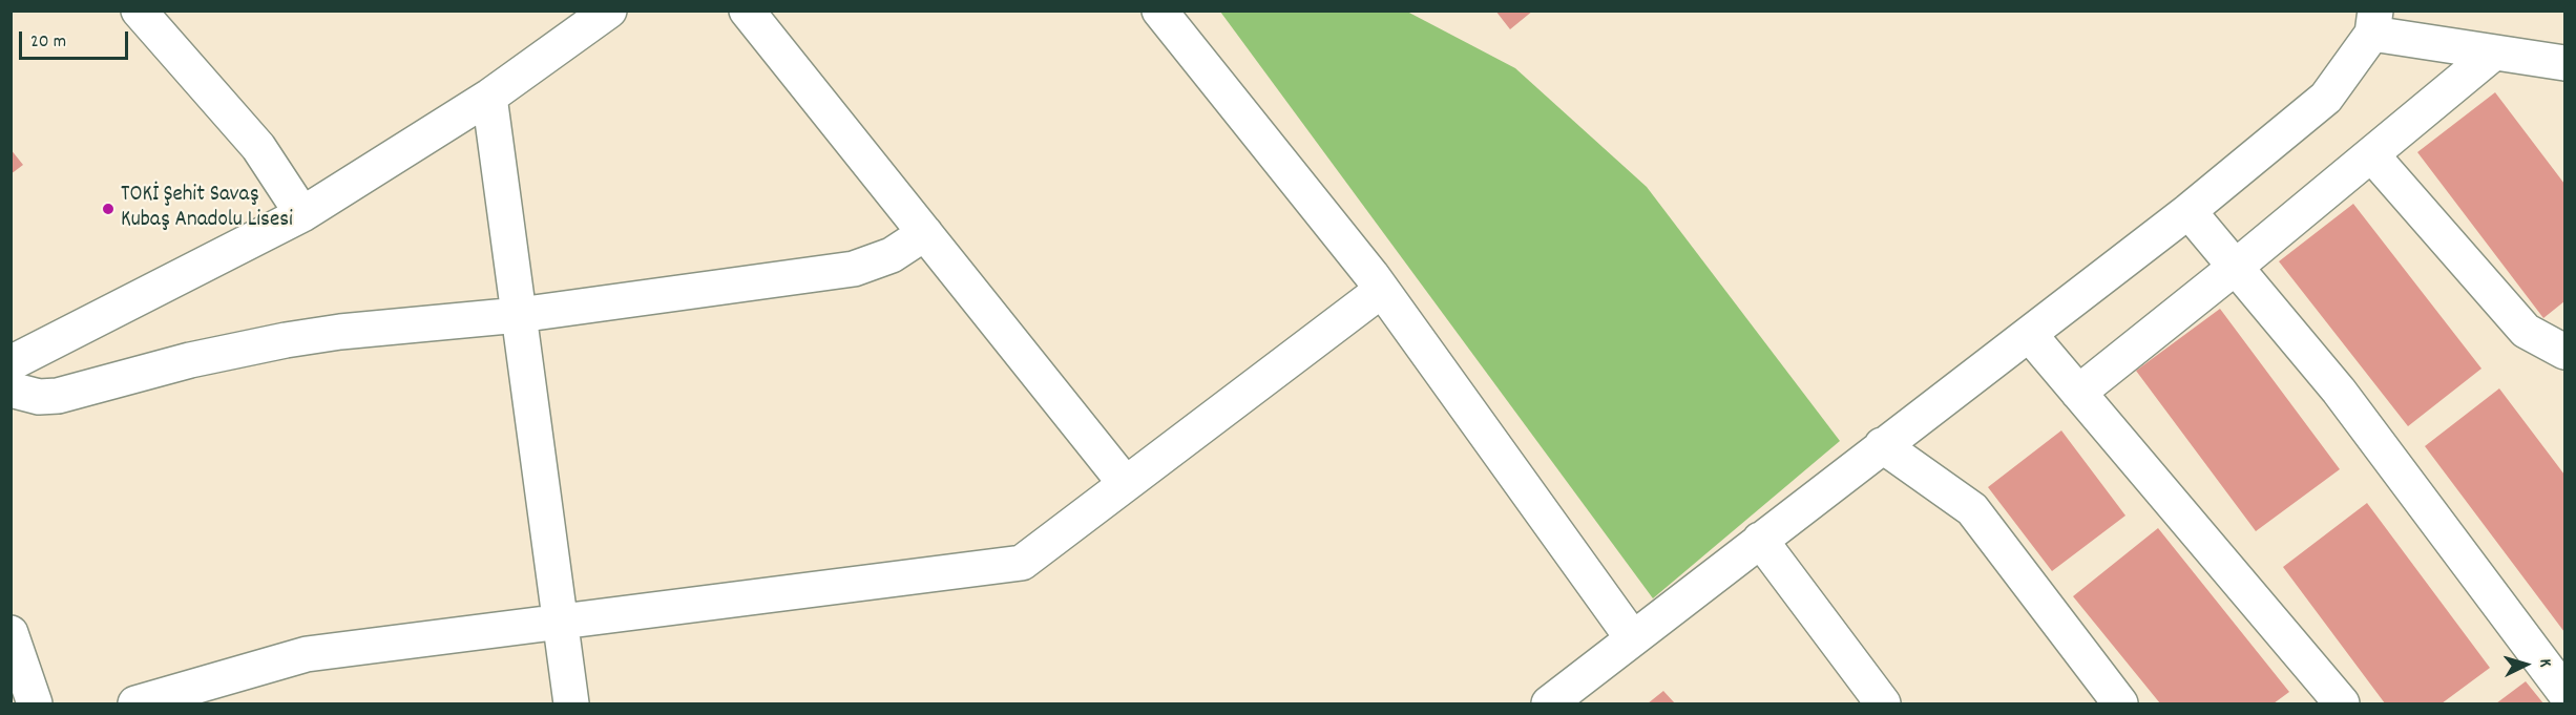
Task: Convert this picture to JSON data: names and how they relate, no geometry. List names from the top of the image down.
{
  "places": ["TOKİ Şehit Savaş Kubaş Anadolu Lisesi"],
  "scale_bar": "20 m",
  "north": "right"
}
